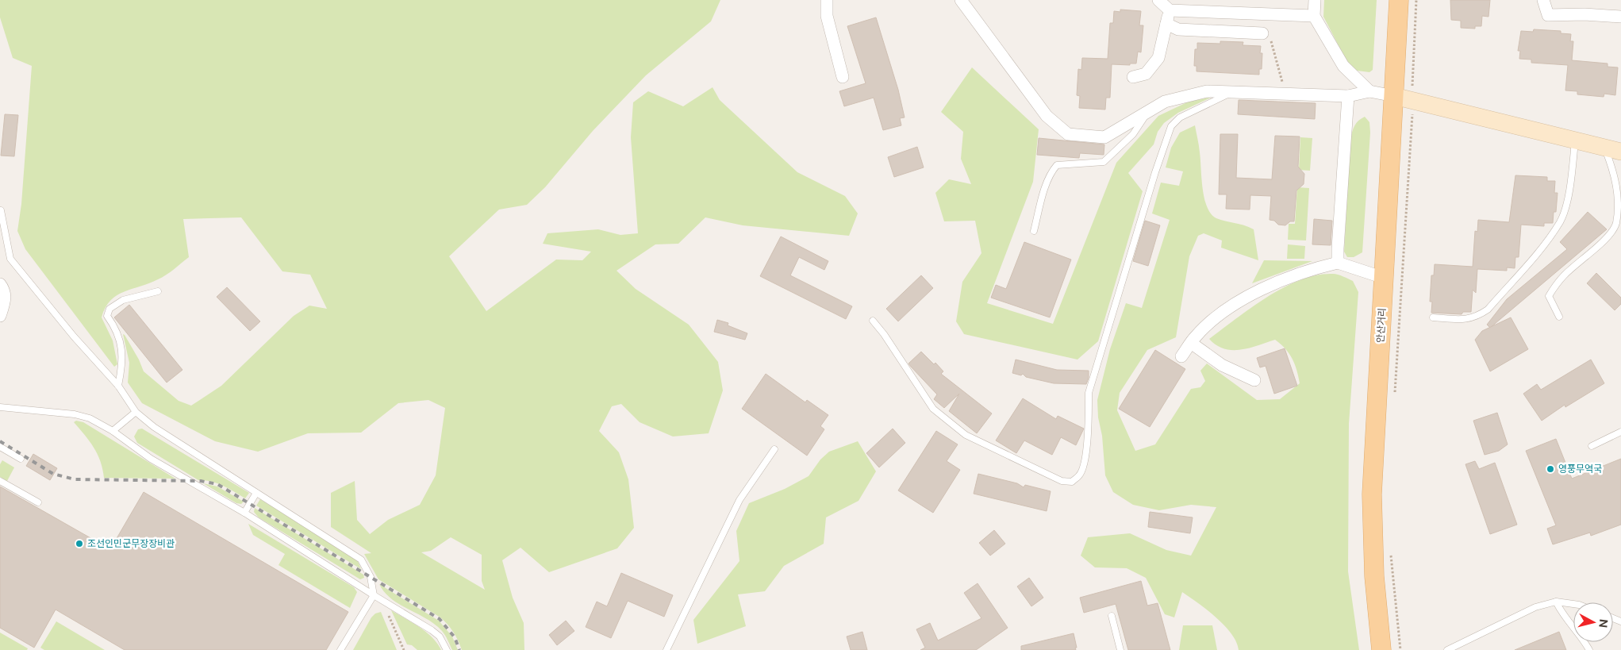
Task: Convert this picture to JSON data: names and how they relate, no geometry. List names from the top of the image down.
{
  "streets": {
    "main road": ["안산거리"]
  },
  "places": ["영풍무역국", "조선인민군무장장비관"],
  "north": "right"
}
